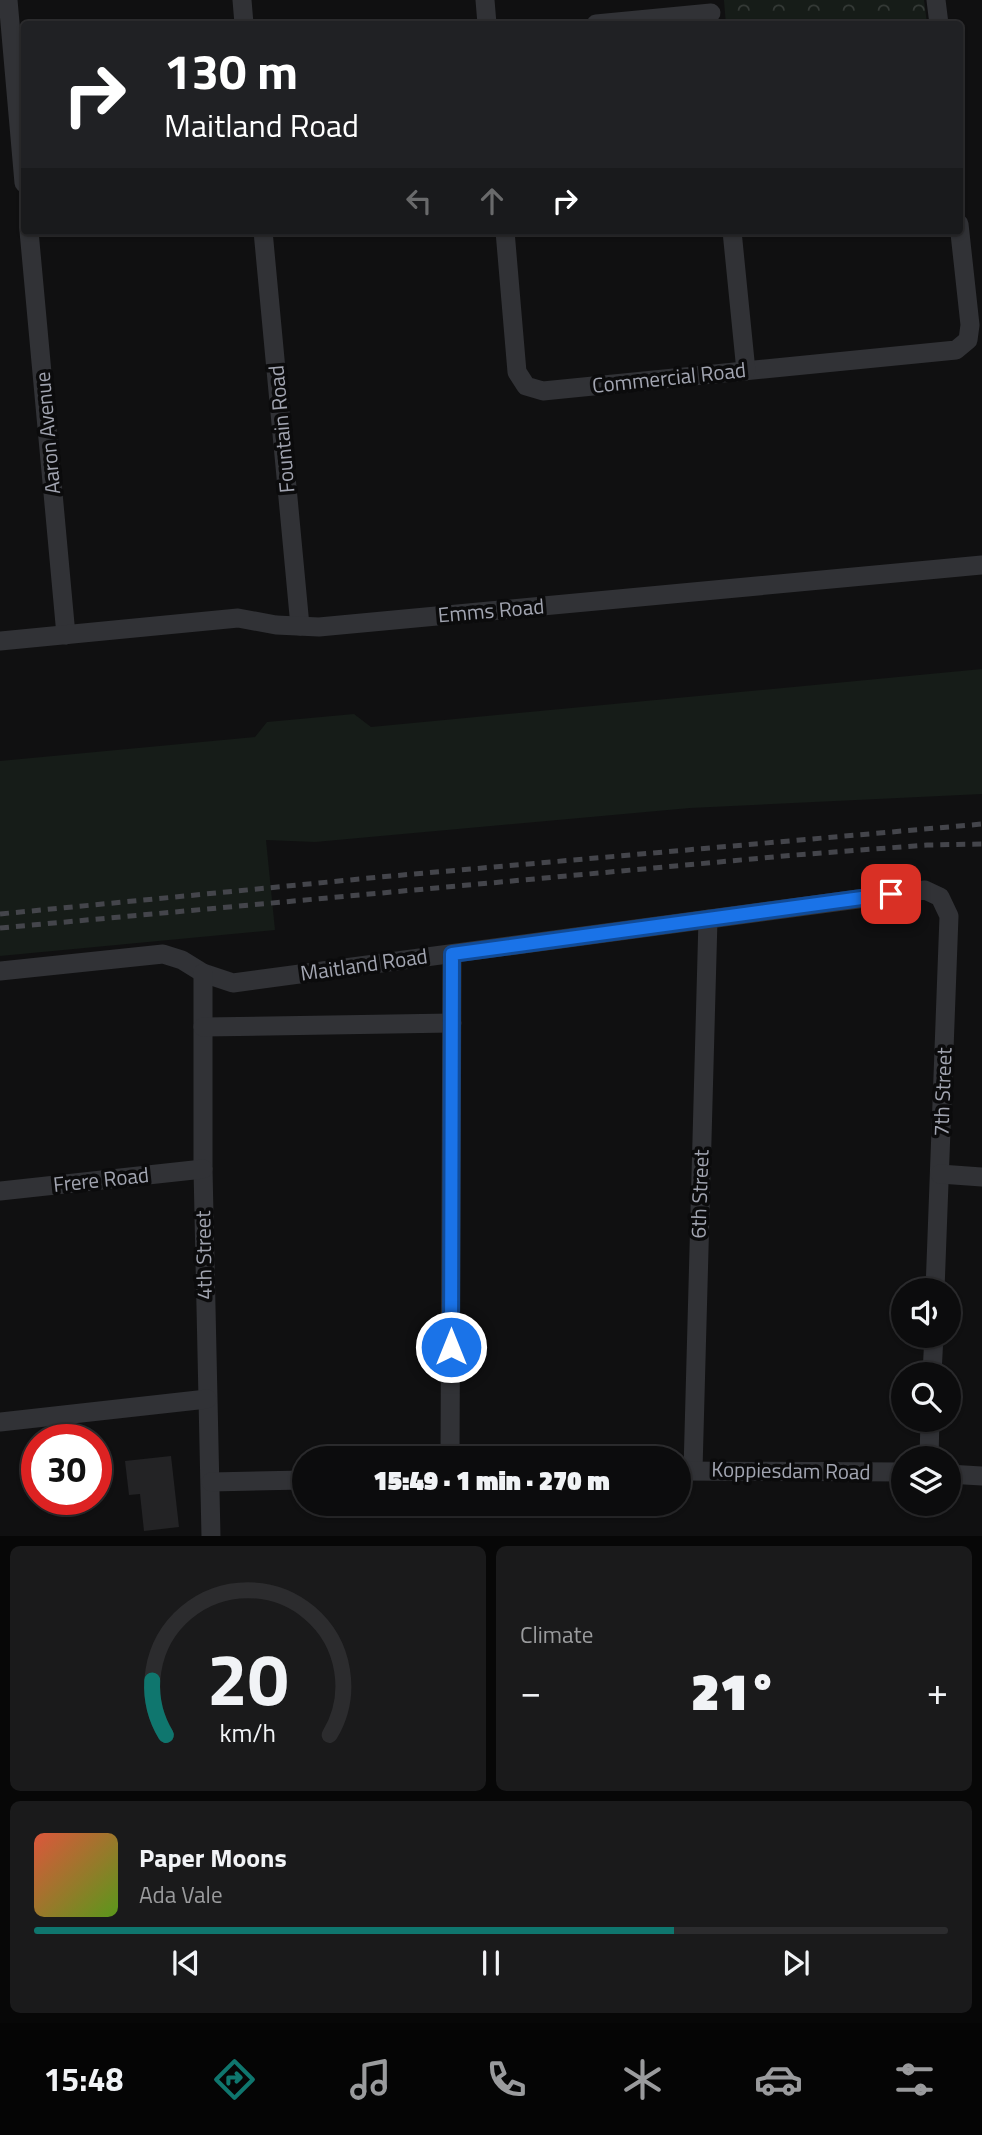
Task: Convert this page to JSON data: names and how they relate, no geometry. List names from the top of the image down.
{
  "streets": {
    "street": [
      "Commercial Road",
      "Fountain Road",
      "Aaron Avenue",
      "Emms Road",
      "Maitland Road",
      "7th Street",
      "Frere Road",
      "6th Street",
      "4th Street",
      "Koppiesdam Road"
    ]
  },
  "crossings": [
    ["Fountain Road", "Emms Road"],
    ["Aaron Avenue", "Emms Road"],
    ["Maitland Road", "7th Street"],
    ["Maitland Road", "6th Street"],
    ["Maitland Road", "4th Street"],
    ["Frere Road", "4th Street"]
  ],
  "page": {
    "turn": ["130 m", "Maitland Road"],
    "limit": "30",
    "trip": "15:49 · 1 min · 270 m",
    "tile": "Climate",
    "heat": ["−", "21°", "+"],
    "song": ["Paper Moons", "Ada Vale"],
    "tabs": "15:48",
    "gauge": ["20", "km/h"]
  }
}
